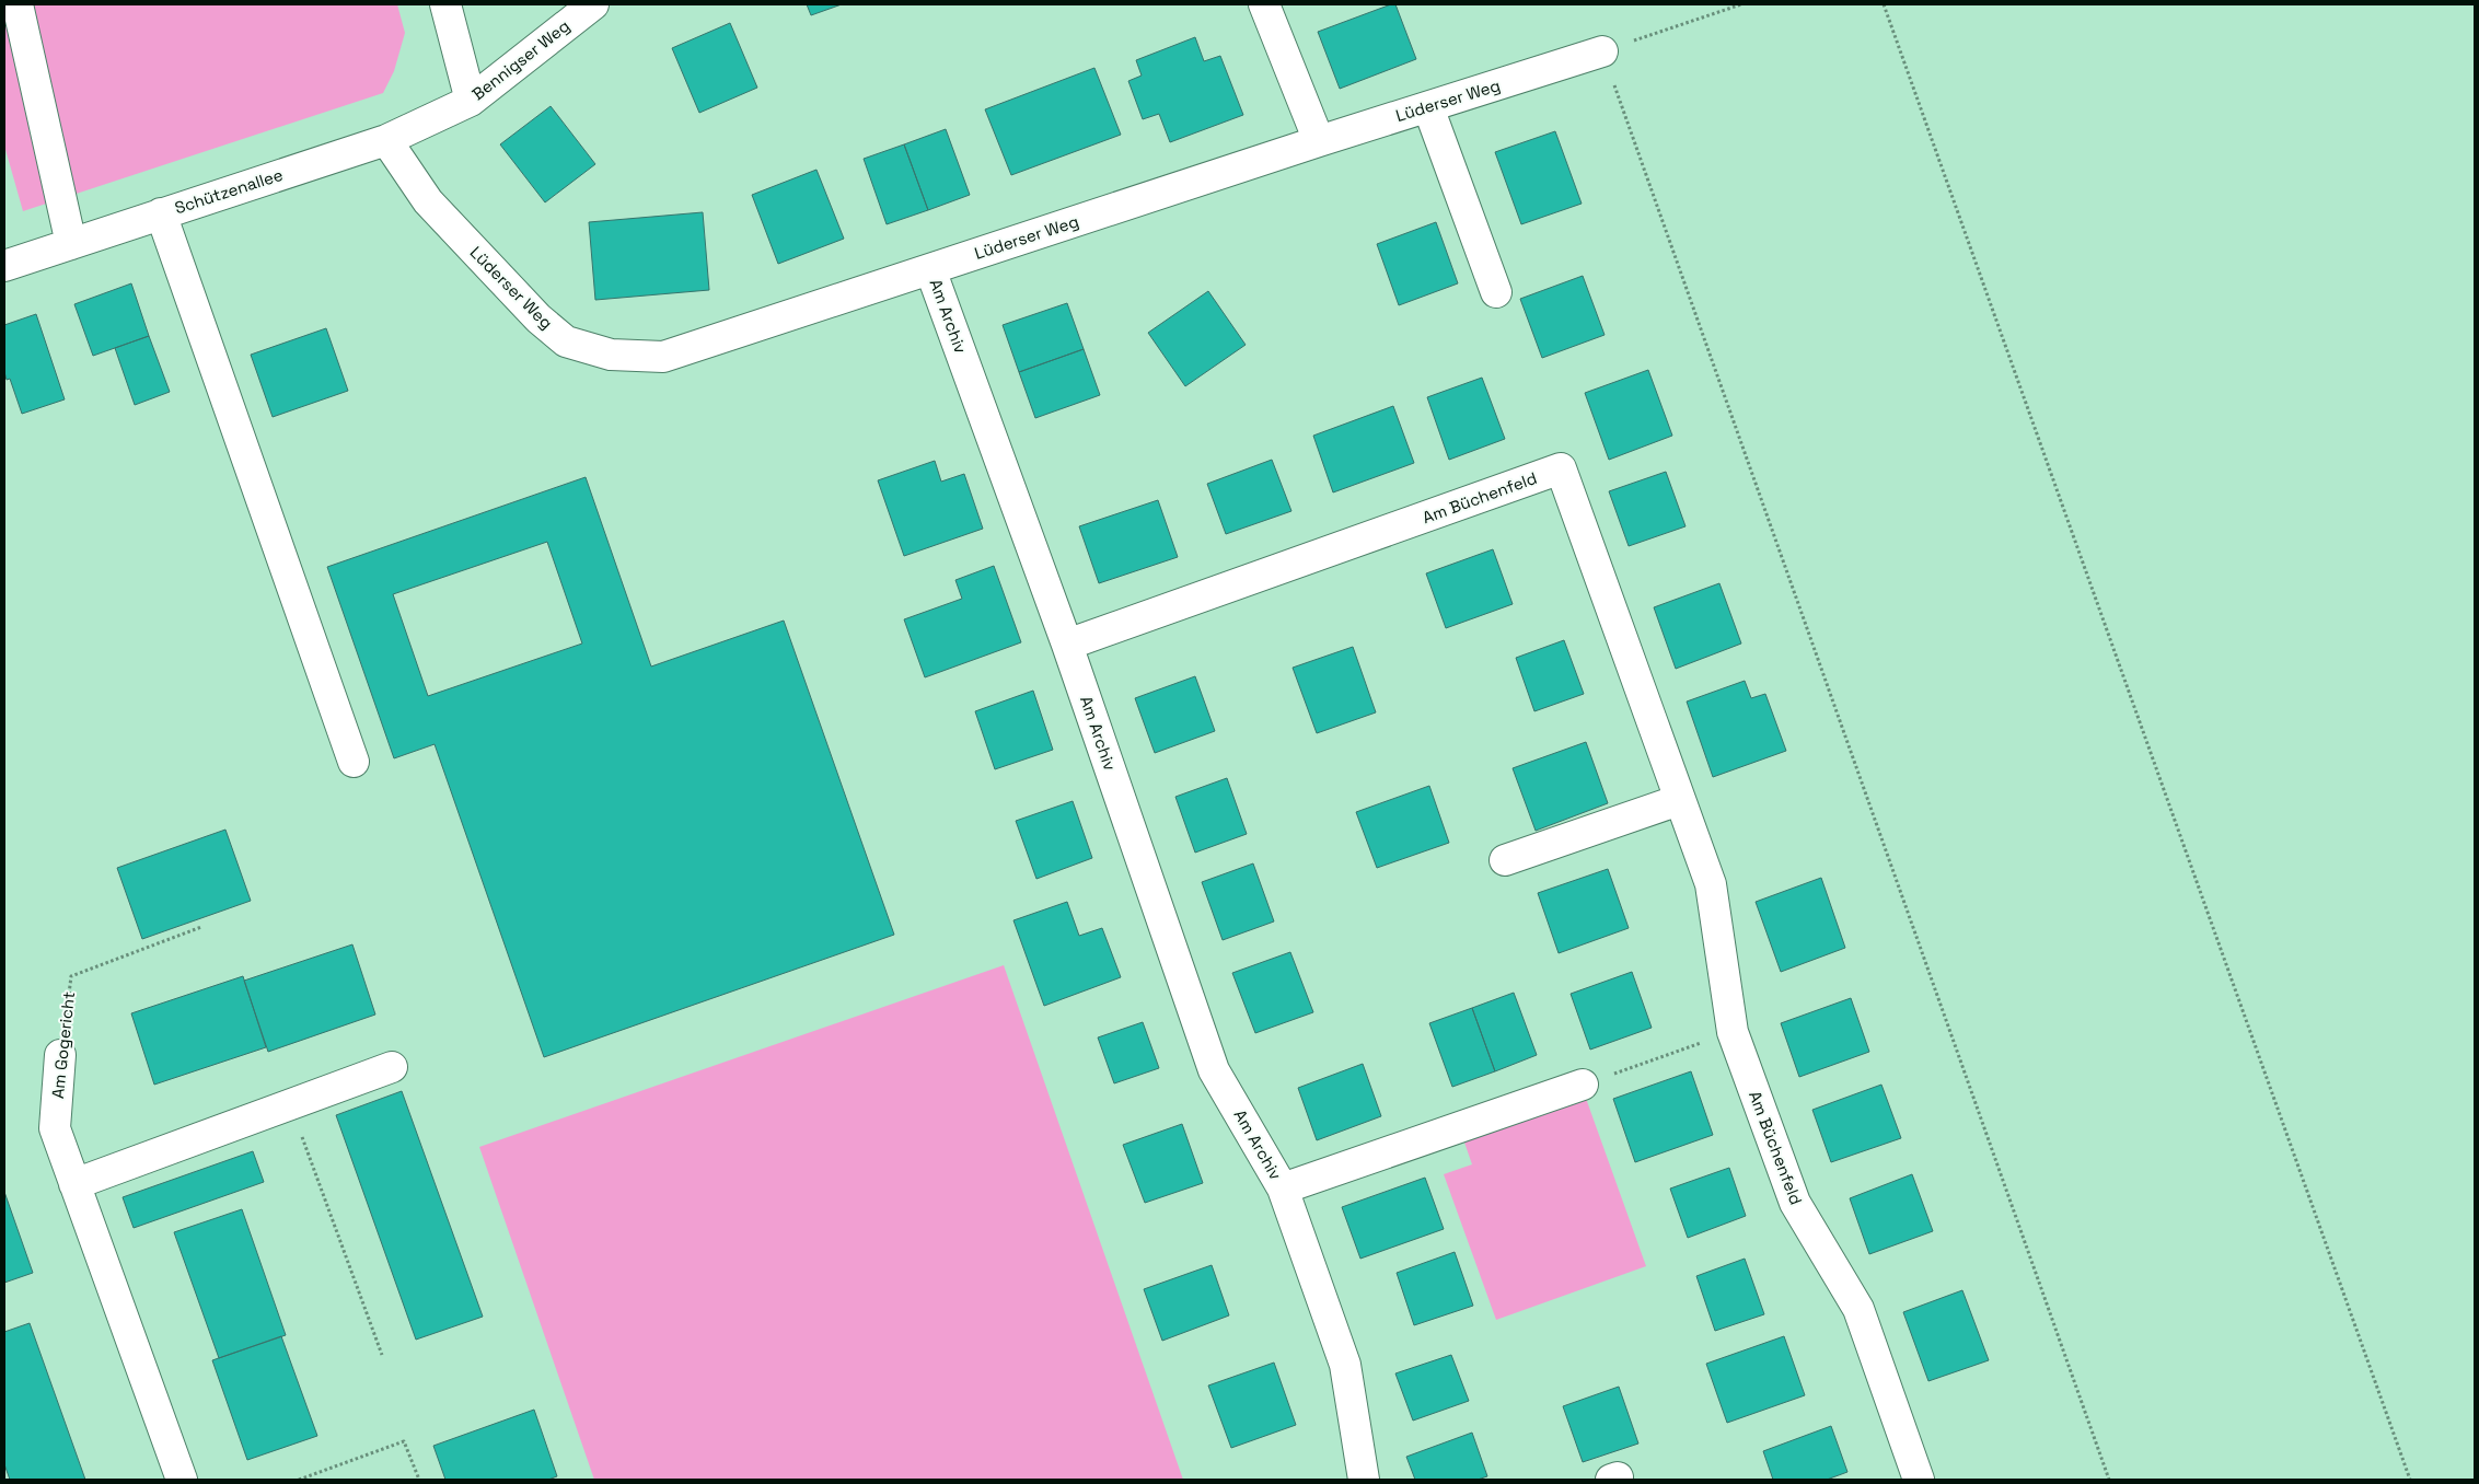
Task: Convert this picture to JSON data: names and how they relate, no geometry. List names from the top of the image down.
{
  "streets": {
    "street": [
      "Bennigser Weg",
      "Lüderser Weg",
      "Schützenallee",
      "Am Archiv",
      "Am Büchenfeld",
      "Am Gogericht"
    ]
  },
  "crossings": [
    ["Bennigser Weg", "Lüderser Weg"],
    ["Bennigser Weg", "Schützenallee"],
    ["Lüderser Weg", "Schützenallee"],
    ["Lüderser Weg", "Am Archiv"],
    ["Am Archiv", "Am Büchenfeld"]
  ]
}
